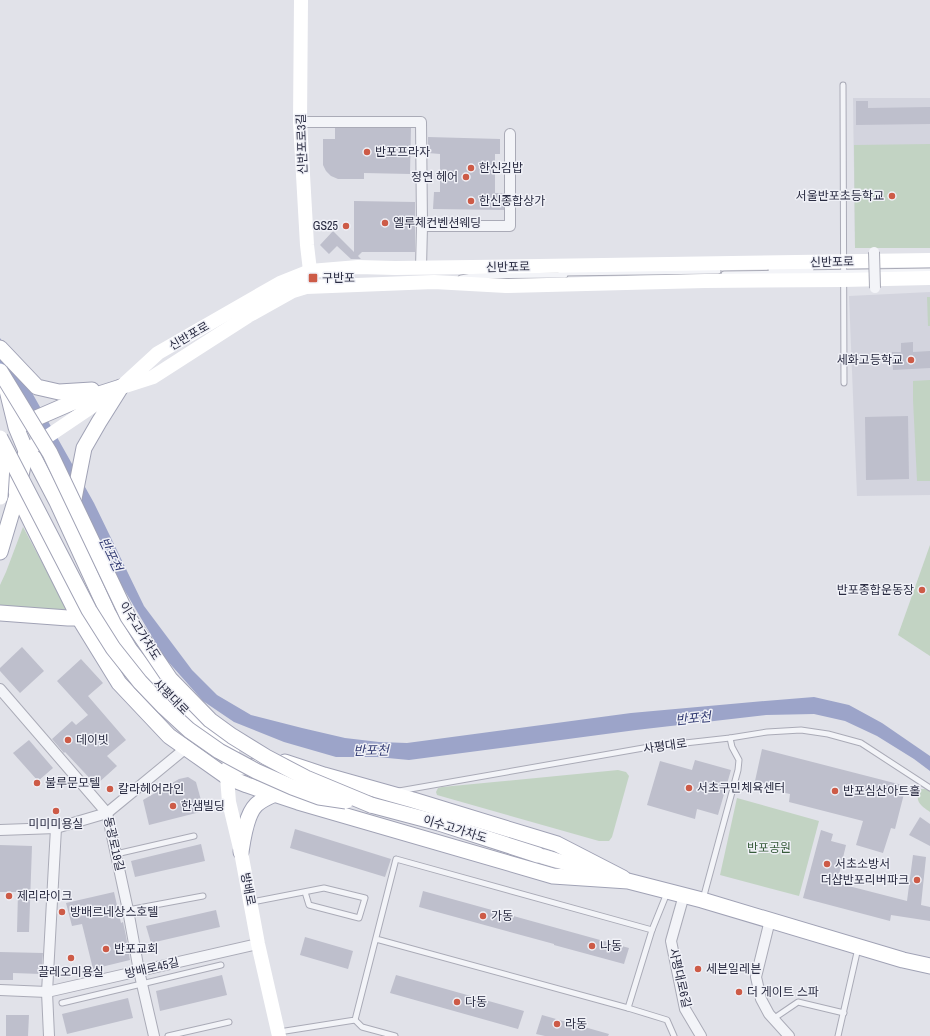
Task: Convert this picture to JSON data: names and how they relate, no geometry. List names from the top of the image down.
{
  "streets": {
    "main road": [
      "신반포로3길",
      "신반포로",
      "이수고가차도",
      "사평대로",
      "방배로"
    ],
    "street": ["동광로19길", "방배로45길", "사평대로6길"]
  },
  "crossings": [
    ["신반포로3길", "신반포로"],
    ["신반포로", "사평대로"],
    ["이수고가차도", "사평대로"],
    ["사평대로", "방배로"],
    ["사평대로", "사평대로6길"],
    ["동광로19길", "방배로45길"],
    ["방배로", "방배로45길"]
  ],
  "water": ["반포천"],
  "parks": ["반포공원"],
  "places": {
    "other": [
      "반포프라자",
      "한신김밥",
      "정연 헤어",
      "서울반포초등학교",
      "한신종합상가",
      "엘루체컨벤션웨딩",
      "GS25",
      "세화고등학교",
      "반포종합운동장",
      "데이빗",
      "불루문모텔",
      "서초구민체육센터",
      "칼라헤어라인",
      "반포심산아트홀",
      "한샘빌딩",
      "미미미용실",
      "서초소방서",
      "더샵반포리버파크",
      "제리라이크",
      "방배르네상스호텔",
      "가동",
      "나동",
      "반포교회",
      "끌레오미용실",
      "세븐일레븐",
      "더 게이트 스파",
      "다동",
      "라동"
    ],
    "transit": ["구반포"]
  }
}
